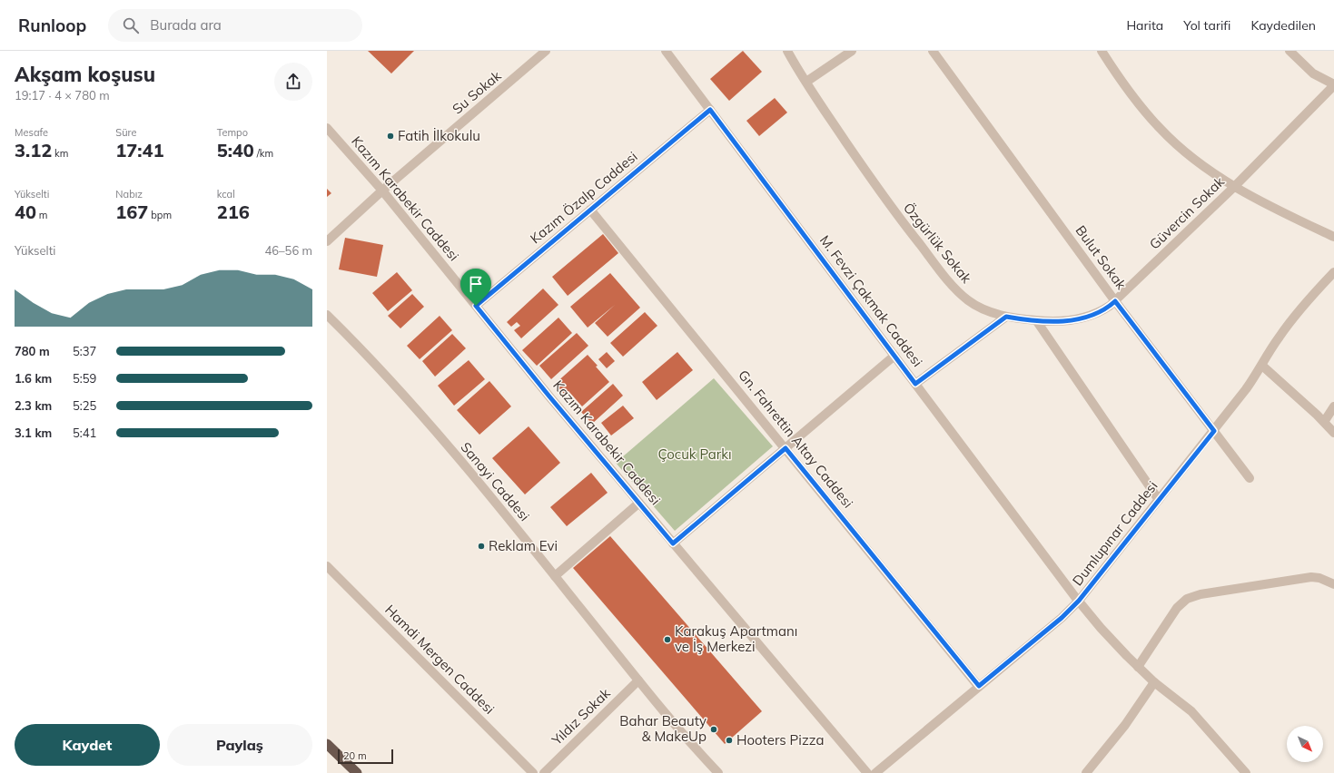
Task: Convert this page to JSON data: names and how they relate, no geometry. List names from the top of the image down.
{
  "streets": {
    "street": [
      "Su Sokak",
      "Kazım Özalp Caddesi",
      "Kazım Karabekir Caddesi",
      "Güvercin Sokak",
      "Özgürlük Sokak",
      "Bulut Sokak",
      "M. Fevzi Çakmak Caddesi",
      "Gn. Fahrettin Altay Caddesi",
      "Sanayi Caddesi",
      "Dumlupınar Caddesi",
      "Hamdi Mergen Caddesi",
      "Yıldız Sokak"
    ]
  },
  "crossings": [
    ["Su Sokak", "Kazım Karabekir Caddesi"],
    ["Kazım Özalp Caddesi", "Kazım Karabekir Caddesi"],
    ["Kazım Özalp Caddesi", "M. Fevzi Çakmak Caddesi"],
    ["Kazım Özalp Caddesi", "Gn. Fahrettin Altay Caddesi"],
    ["Güvercin Sokak", "Özgürlük Sokak"],
    ["Güvercin Sokak", "Bulut Sokak"],
    ["Bulut Sokak", "Dumlupınar Caddesi"],
    ["M. Fevzi Çakmak Caddesi", "Dumlupınar Caddesi"],
    ["Gn. Fahrettin Altay Caddesi", "Dumlupınar Caddesi"],
    ["Sanayi Caddesi", "Yıldız Sokak"]
  ],
  "parks": ["Çocuk Parkı"],
  "places": [
    "Fatih İlkokulu",
    "Reklam Evi",
    "Karakuş Apartmanı ve İş Merkezi",
    "Bahar Beauty & MakeUp",
    "Hooters Pizza"
  ],
  "scale_bar": "20 m",
  "north": "bottom right",
  "page": {
    "header": "Runloop",
    "search": "Burada ara",
    "nav": ["Harita", "Yol tarifi", "Kaydedilen"],
    "heading": ["Akşam koşusu", "19:17 · 4 × 780 m"],
    "stats": [
      ["Mesafe", "3.12 km"],
      ["Süre", "17:41"],
      ["Tempo", "5:40 /km"],
      ["Yükselti", "40 m"],
      ["Nabız", "167 bpm"],
      ["kcal", "216"]
    ],
    "chart": ["Yükselti", "46–56 m"],
    "list": [
      {
        "name": "780 m",
        "note": "5:37"
      },
      {
        "name": "1.6 km",
        "note": "5:59"
      },
      {
        "name": "2.3 km",
        "note": "5:25"
      },
      {
        "name": "3.1 km",
        "note": "5:41"
      }
    ],
    "buttons": ["Kaydet", "Paylaş"],
    "scale": "20 m"
  }
}
